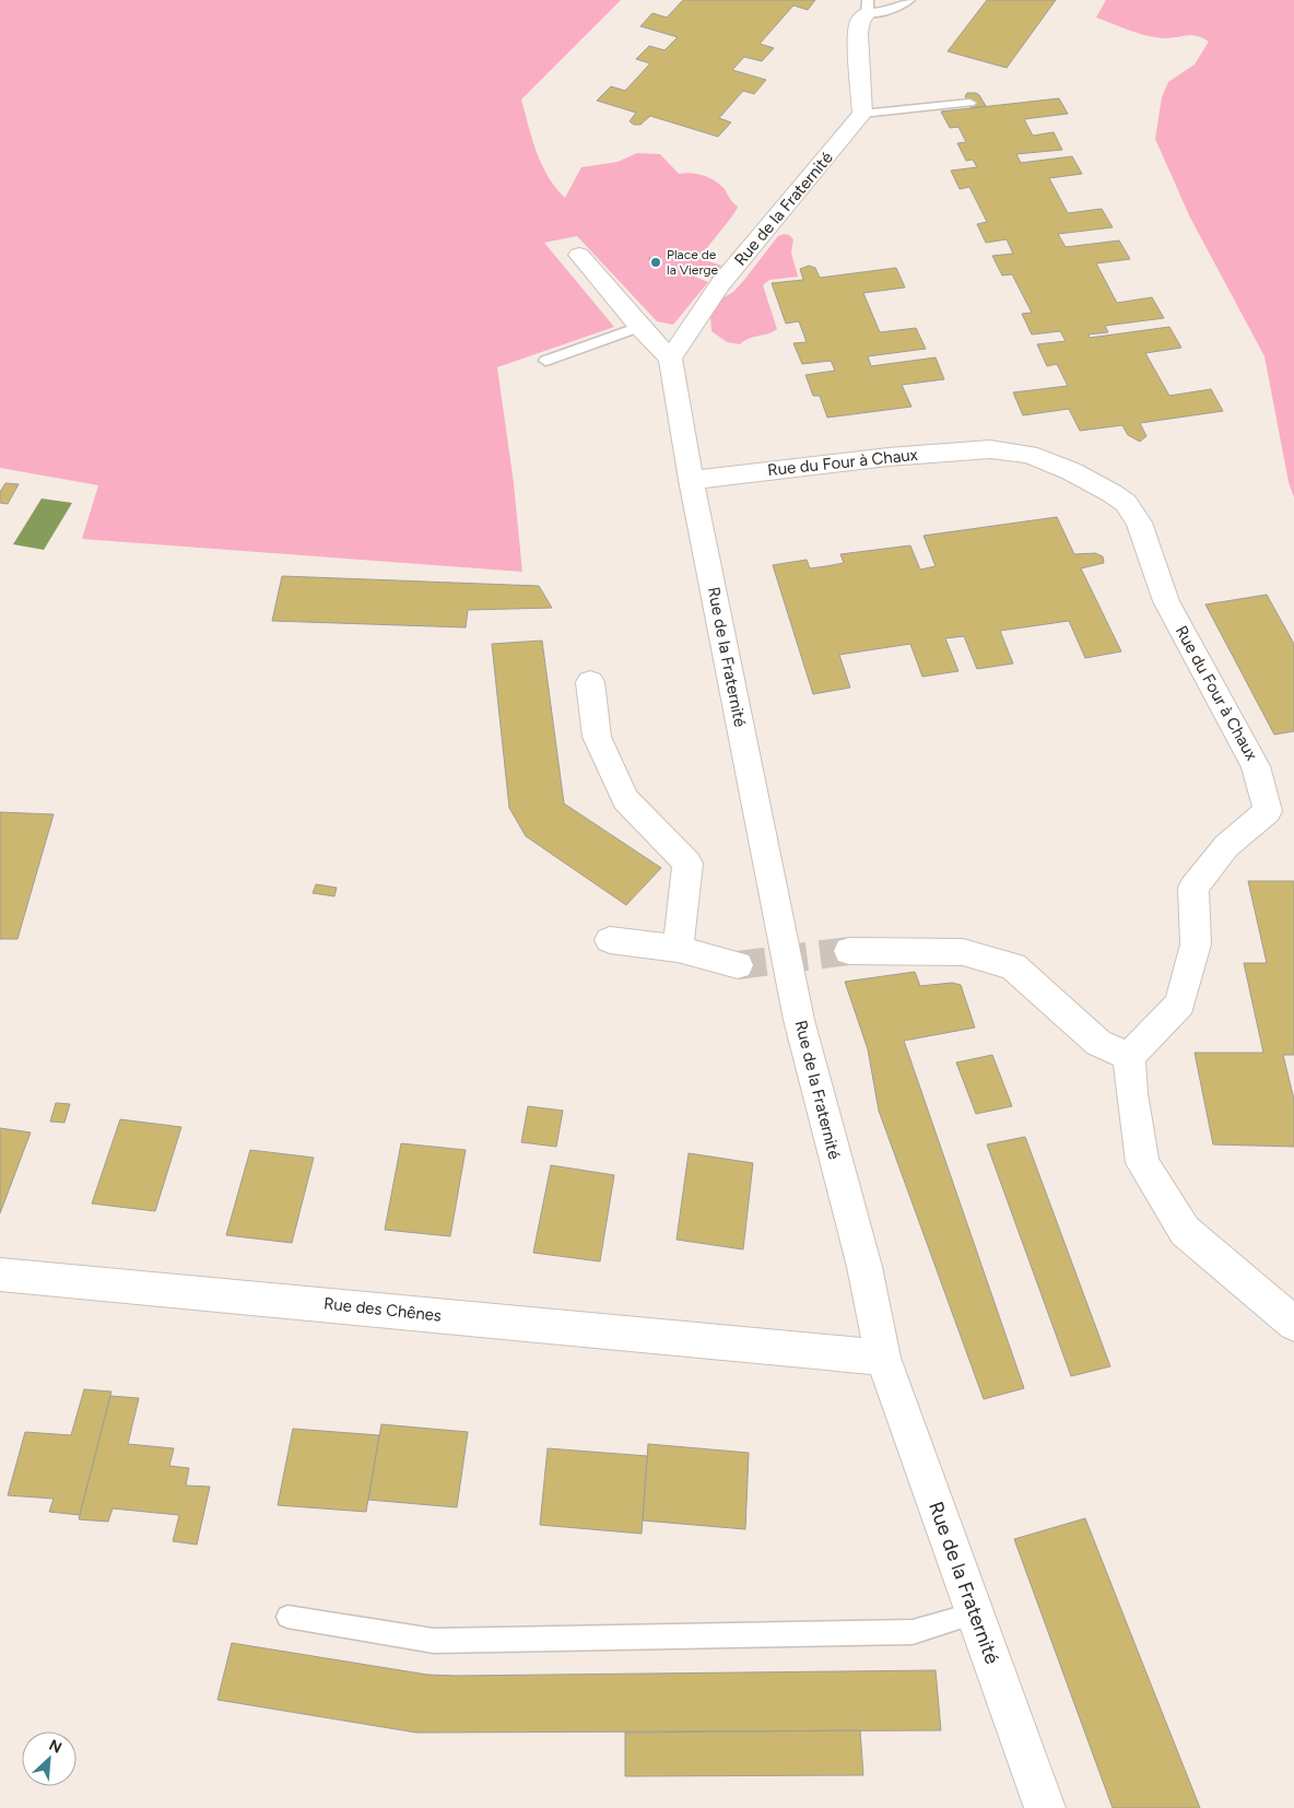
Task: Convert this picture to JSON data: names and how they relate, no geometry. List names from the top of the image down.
{
  "streets": {
    "street": ["Rue de la Fraternité", "Rue du Four à Chaux", "Rue des Chênes"]
  },
  "crossings": [
    ["Rue de la Fraternité", "Rue du Four à Chaux"],
    ["Rue de la Fraternité", "Rue des Chênes"]
  ],
  "places": ["Place de la Vierge"],
  "north": "top right"
}
